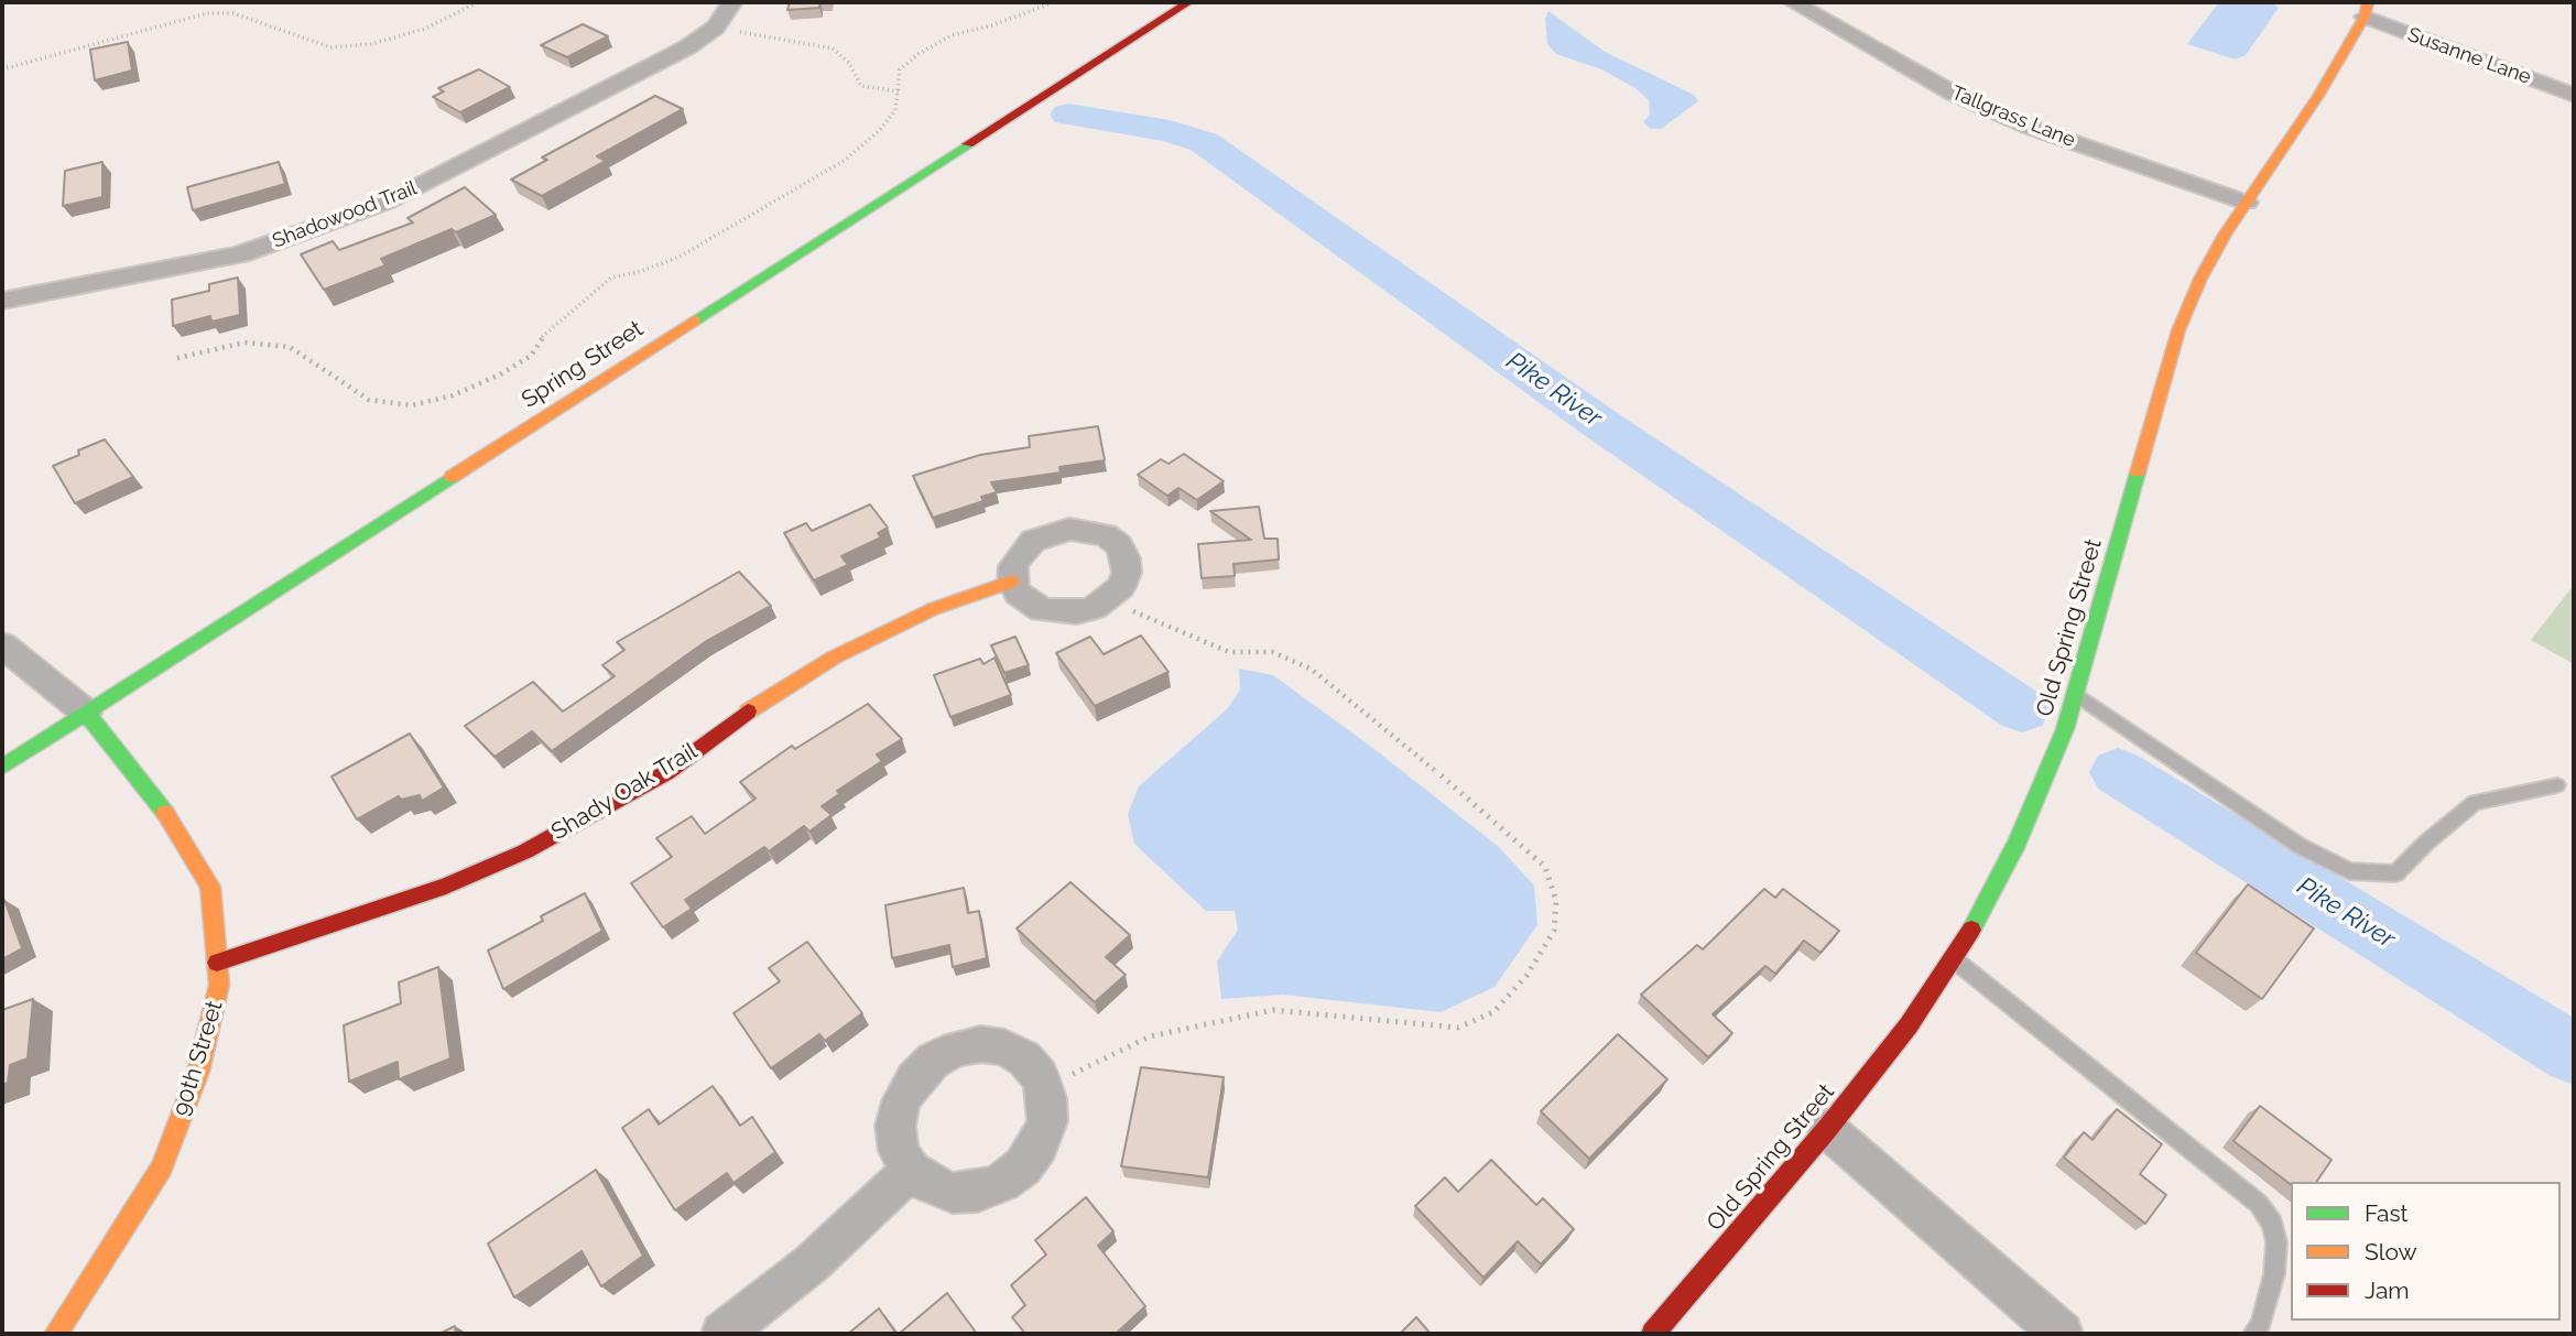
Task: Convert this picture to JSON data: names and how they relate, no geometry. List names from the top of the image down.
{
  "streets": {
    "street": [
      "Susanne Lane",
      "Tallgrass Lane",
      "Shadowood Trail",
      "Spring Street",
      "Old Spring Street",
      "Shady Oak Trail",
      "90th Street"
    ]
  },
  "crossings": [
    ["Susanne Lane", "Old Spring Street"],
    ["Tallgrass Lane", "Old Spring Street"],
    ["Spring Street", "90th Street"],
    ["Shady Oak Trail", "90th Street"]
  ],
  "water": ["Pike River"],
  "legend": ["Fast", "Slow", "Jam"]
}
